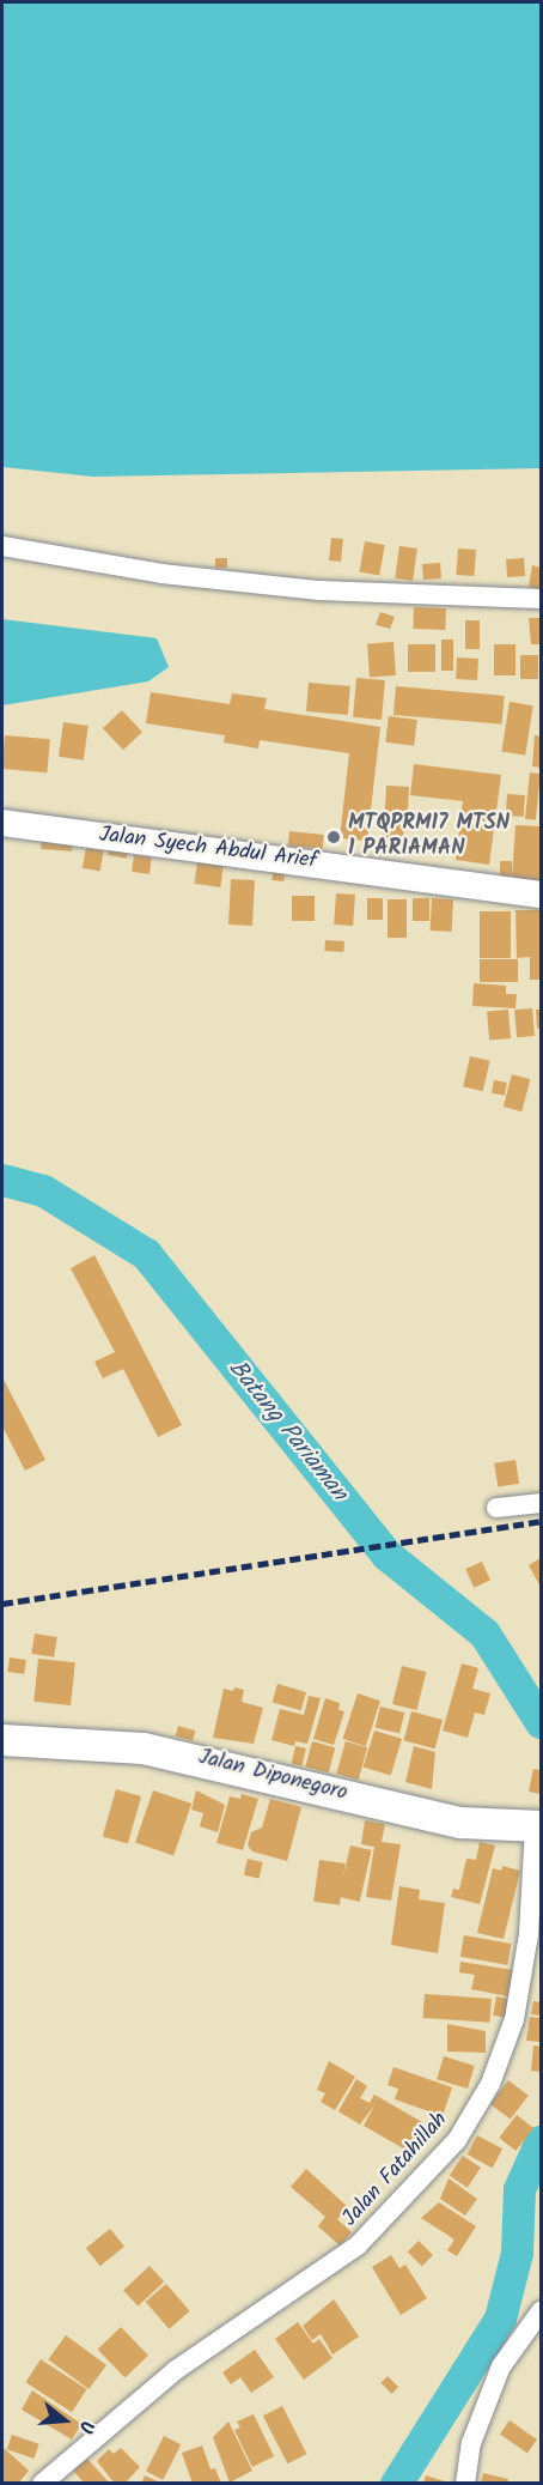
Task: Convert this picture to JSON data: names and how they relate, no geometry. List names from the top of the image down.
{
  "streets": {
    "main road": ["Jalan Diponegoro"],
    "street": ["Jalan Syech Abdul Arief", "Jalan Fatahillah"]
  },
  "crossings": [
    ["Jalan Diponegoro", "Jalan Fatahillah"]
  ],
  "water": ["Batang Pariaman"],
  "places": ["MTQPRM17 MTSN 1 PARIAMAN"],
  "north": "right"
}
